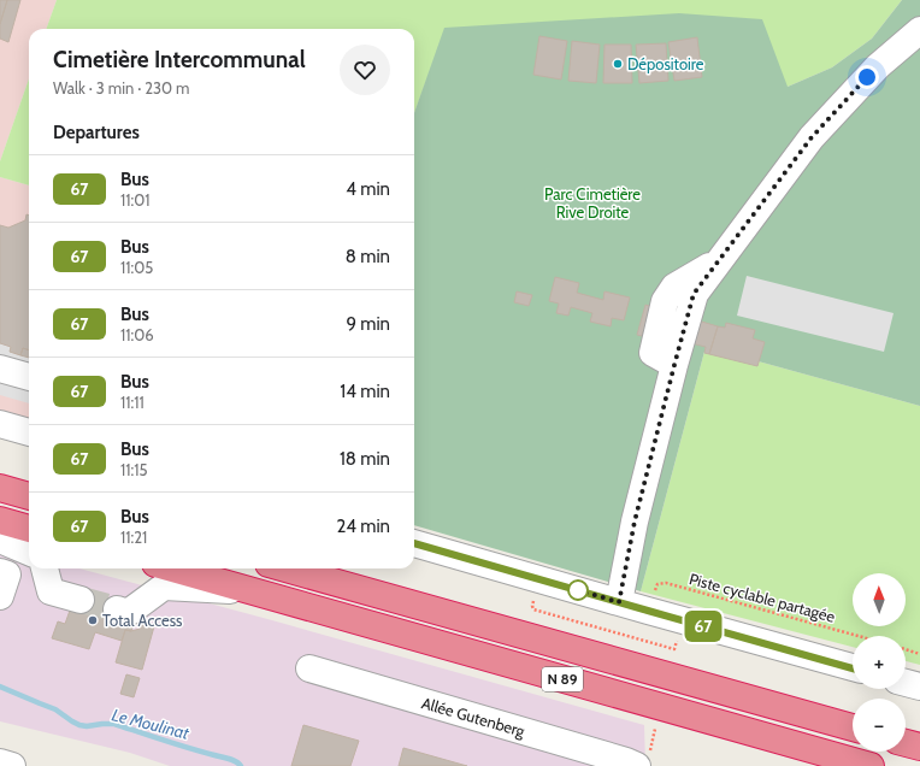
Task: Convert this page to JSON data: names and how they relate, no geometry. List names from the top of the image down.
{
  "streets": {
    "highway": ["N 89"],
    "street": ["Allée Gutenberg"],
    "path": ["Piste cyclable partagée"]
  },
  "water": ["Le Moulinat"],
  "parks": ["Parc Cimetière Rive Droite"],
  "places": ["Dépositoire", "Total Access"],
  "lines": ["bus line 67"],
  "north": "top",
  "page": {
    "on_map": "67",
    "heading": [
      ["Cimetière Intercommunal", "Walk · 3 min · 230 m"],
      "Departures"
    ],
    "list": [
      {
        "mark": "67",
        "name": "Bus",
        "note": "11:01",
        "value": "4 min"
      },
      {
        "mark": "67",
        "name": "Bus",
        "note": "11:05",
        "value": "8 min"
      },
      {
        "mark": "67",
        "name": "Bus",
        "note": "11:06",
        "value": "9 min"
      },
      {
        "mark": "67",
        "name": "Bus",
        "note": "11:11",
        "value": "14 min"
      },
      {
        "mark": "67",
        "name": "Bus",
        "note": "11:15",
        "value": "18 min"
      },
      {
        "mark": "67",
        "name": "Bus",
        "note": "11:21",
        "value": "24 min"
      }
    ],
    "map_buttons": ["+", "−"]
  }
}
